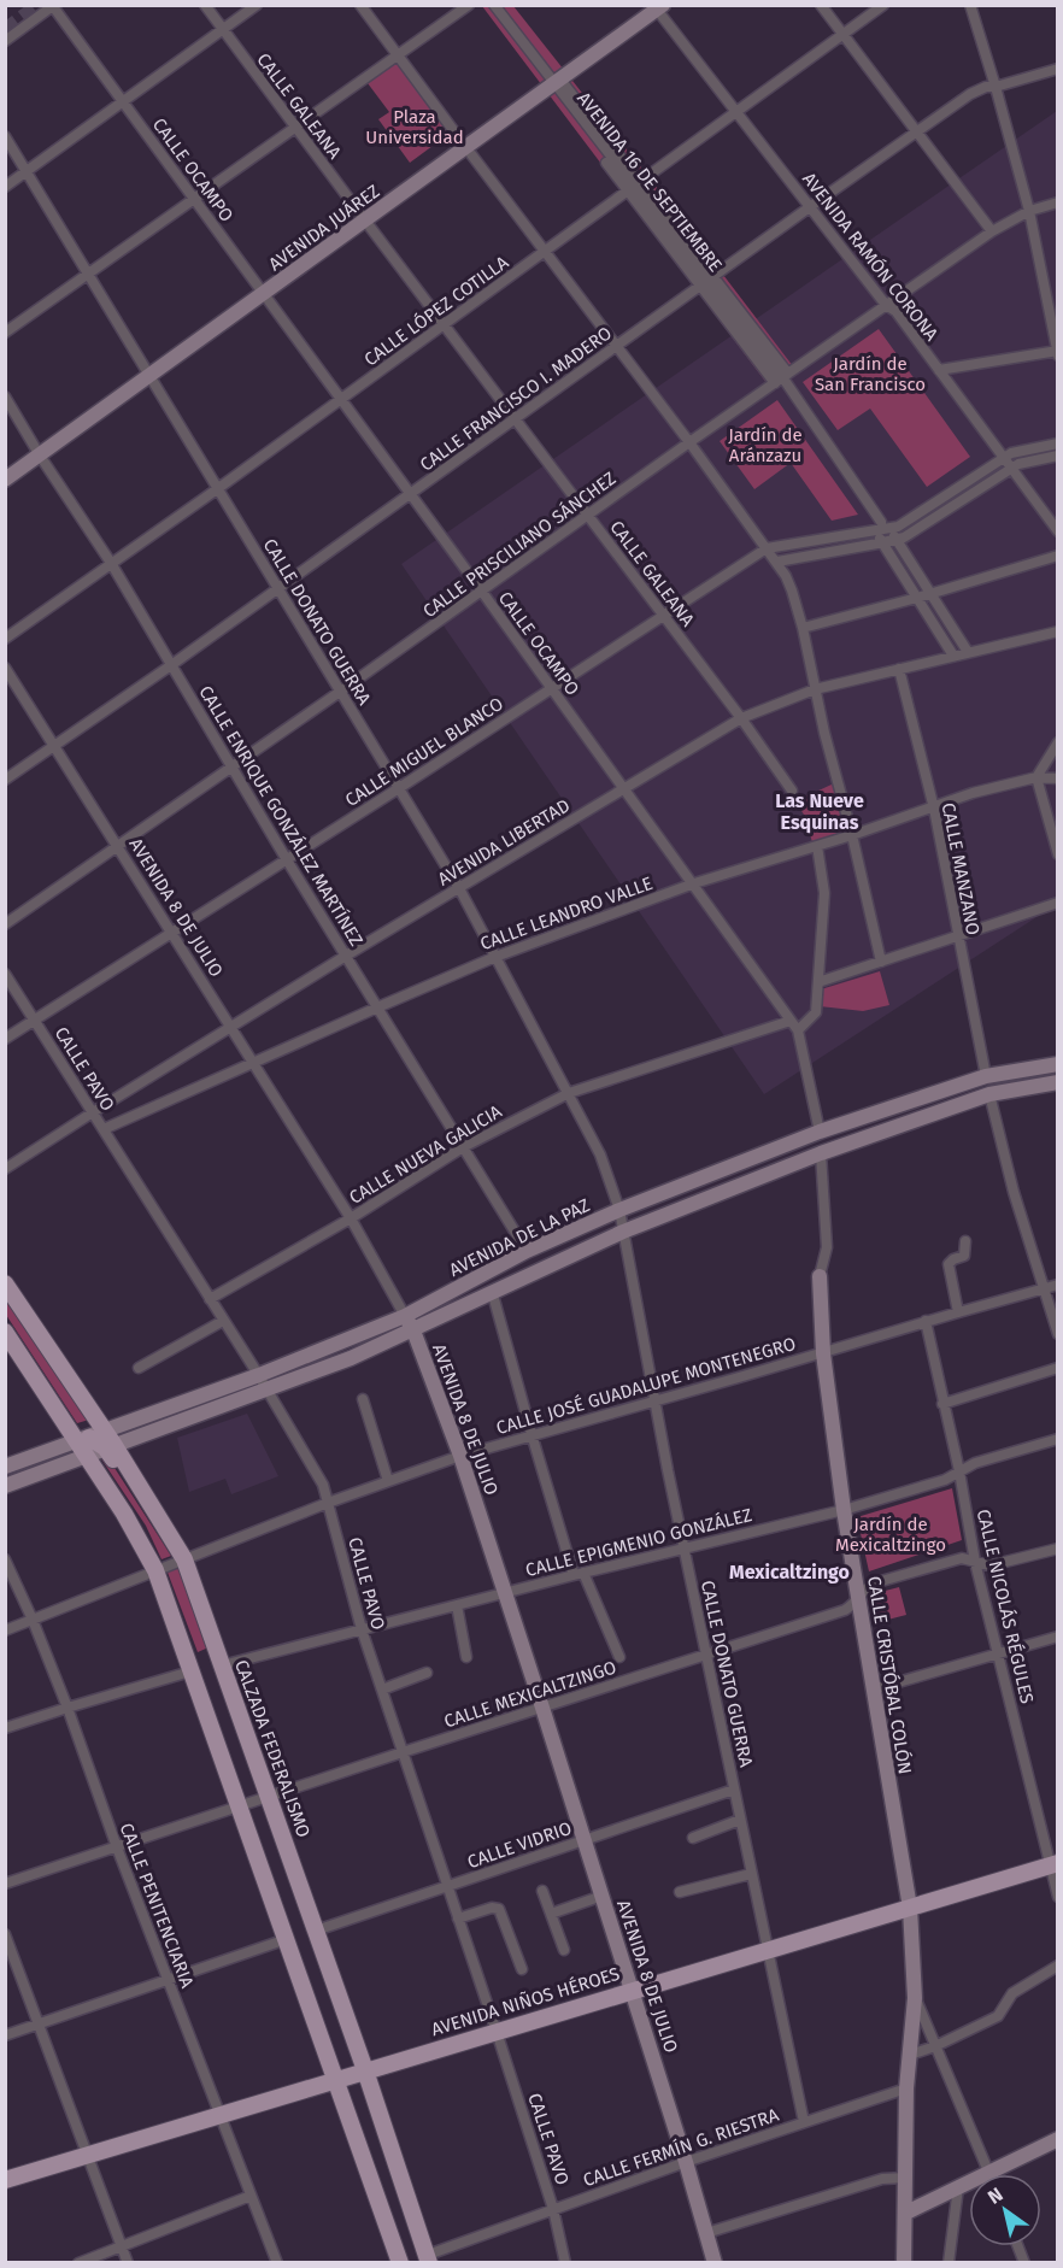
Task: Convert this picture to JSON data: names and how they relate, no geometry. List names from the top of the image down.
{
  "streets": {
    "main road": ["CALZADA FEDERALISMO", "AVENIDA NIÑOS HÉROES"],
    "street": [
      "CALLE GALEANA",
      "CALLE OCAMPO",
      "AVENIDA 16 DE SEPTIEMBRE",
      "AVENIDA JUÁREZ",
      "AVENIDA RAMÓN CORONA",
      "CALLE LÓPEZ COTILLA",
      "CALLE FRANCISCO I. MADERO",
      "CALLE PRISCILIANO SÁNCHEZ",
      "CALLE DONATO GUERRA",
      "CALLE MIGUEL BLANCO",
      "CALLE ENRIQUE GONZÁLEZ MARTÍNEZ",
      "AVENIDA LIBERTAD",
      "CALLE MANZANO",
      "AVENIDA 8 DE JULIO",
      "CALLE LEANDRO VALLE",
      "CALLE PAVO",
      "CALLE NUEVA GALICIA",
      "AVENIDA DE LA PAZ",
      "CALLE JOSÉ GUADALUPE MONTENEGRO",
      "CALLE EPIGMENIO GONZÁLEZ",
      "CALLE NICOLÁS RÉGULES",
      "CALLE CRISTÓBAL COLÓN",
      "CALLE MEXICALTZINGO",
      "CALLE VIDRIO",
      "CALLE PENITENCIARIA",
      "CALLE FERMÍN G. RIESTRA"
    ]
  },
  "crossings": [
    ["CALLE GALEANA", "AVENIDA JUÁREZ"],
    ["CALLE GALEANA", "CALLE LÓPEZ COTILLA"],
    ["CALLE GALEANA", "CALLE FRANCISCO I. MADERO"],
    ["CALLE GALEANA", "CALLE PRISCILIANO SÁNCHEZ"],
    ["CALLE GALEANA", "CALLE MIGUEL BLANCO"],
    ["CALLE GALEANA", "AVENIDA LIBERTAD"],
    ["CALLE OCAMPO", "AVENIDA JUÁREZ"],
    ["CALLE OCAMPO", "CALLE LÓPEZ COTILLA"],
    ["CALLE OCAMPO", "CALLE FRANCISCO I. MADERO"],
    ["CALLE OCAMPO", "CALLE PRISCILIANO SÁNCHEZ"],
    ["CALLE OCAMPO", "CALLE MIGUEL BLANCO"],
    ["CALLE OCAMPO", "AVENIDA LIBERTAD"],
    ["CALLE OCAMPO", "CALLE LEANDRO VALLE"],
    ["CALLE OCAMPO", "CALLE NUEVA GALICIA"],
    ["CALLE OCAMPO", "CALLE CRISTÓBAL COLÓN"],
    ["AVENIDA 16 DE SEPTIEMBRE", "AVENIDA JUÁREZ"],
    ["AVENIDA 16 DE SEPTIEMBRE", "CALLE LÓPEZ COTILLA"],
    ["AVENIDA 16 DE SEPTIEMBRE", "CALLE FRANCISCO I. MADERO"],
    ["AVENIDA 16 DE SEPTIEMBRE", "CALLE PRISCILIANO SÁNCHEZ"],
    ["AVENIDA JUÁREZ", "AVENIDA RAMÓN CORONA"],
    ["AVENIDA JUÁREZ", "CALLE DONATO GUERRA"],
    ["AVENIDA JUÁREZ", "CALLE ENRIQUE GONZÁLEZ MARTÍNEZ"],
    ["AVENIDA RAMÓN CORONA", "CALLE LÓPEZ COTILLA"],
    ["AVENIDA RAMÓN CORONA", "CALLE FRANCISCO I. MADERO"],
    ["AVENIDA RAMÓN CORONA", "CALLE PRISCILIANO SÁNCHEZ"],
    ["AVENIDA RAMÓN CORONA", "CALLE MIGUEL BLANCO"],
    ["CALLE LÓPEZ COTILLA", "CALLE DONATO GUERRA"],
    ["CALLE LÓPEZ COTILLA", "CALLE ENRIQUE GONZÁLEZ MARTÍNEZ"],
    ["CALLE FRANCISCO I. MADERO", "CALLE DONATO GUERRA"],
    ["CALLE FRANCISCO I. MADERO", "CALLE ENRIQUE GONZÁLEZ MARTÍNEZ"],
    ["CALLE FRANCISCO I. MADERO", "AVENIDA 8 DE JULIO"],
    ["CALLE PRISCILIANO SÁNCHEZ", "CALLE DONATO GUERRA"],
    ["CALLE PRISCILIANO SÁNCHEZ", "CALLE ENRIQUE GONZÁLEZ MARTÍNEZ"],
    ["CALLE PRISCILIANO SÁNCHEZ", "AVENIDA 8 DE JULIO"],
    ["CALLE DONATO GUERRA", "CALLE MIGUEL BLANCO"],
    ["CALLE DONATO GUERRA", "AVENIDA LIBERTAD"],
    ["CALLE DONATO GUERRA", "CALLE LEANDRO VALLE"],
    ["CALLE DONATO GUERRA", "CALLE NUEVA GALICIA"],
    ["CALLE DONATO GUERRA", "AVENIDA DE LA PAZ"],
    ["CALLE DONATO GUERRA", "CALLE JOSÉ GUADALUPE MONTENEGRO"],
    ["CALLE DONATO GUERRA", "CALLE EPIGMENIO GONZÁLEZ"],
    ["CALLE DONATO GUERRA", "CALLE MEXICALTZINGO"],
    ["CALLE DONATO GUERRA", "CALLE VIDRIO"],
    ["CALLE DONATO GUERRA", "AVENIDA NIÑOS HÉROES"],
    ["CALLE DONATO GUERRA", "CALLE FERMÍN G. RIESTRA"],
    ["CALLE MIGUEL BLANCO", "CALLE ENRIQUE GONZÁLEZ MARTÍNEZ"],
    ["CALLE MIGUEL BLANCO", "AVENIDA 8 DE JULIO"],
    ["CALLE MIGUEL BLANCO", "CALLE PAVO"],
    ["CALLE ENRIQUE GONZÁLEZ MARTÍNEZ", "AVENIDA LIBERTAD"],
    ["CALLE ENRIQUE GONZÁLEZ MARTÍNEZ", "CALLE LEANDRO VALLE"],
    ["CALLE ENRIQUE GONZÁLEZ MARTÍNEZ", "CALLE NUEVA GALICIA"],
    ["CALLE ENRIQUE GONZÁLEZ MARTÍNEZ", "AVENIDA DE LA PAZ"],
    ["AVENIDA LIBERTAD", "CALLE MANZANO"],
    ["AVENIDA LIBERTAD", "AVENIDA 8 DE JULIO"],
    ["AVENIDA LIBERTAD", "CALLE PAVO"],
    ["CALLE MANZANO", "CALLE LEANDRO VALLE"],
    ["CALLE MANZANO", "AVENIDA DE LA PAZ"],
    ["AVENIDA 8 DE JULIO", "CALLE LEANDRO VALLE"],
    ["AVENIDA 8 DE JULIO", "CALLE NUEVA GALICIA"],
    ["AVENIDA 8 DE JULIO", "AVENIDA DE LA PAZ"],
    ["AVENIDA 8 DE JULIO", "CALLE JOSÉ GUADALUPE MONTENEGRO"],
    ["AVENIDA 8 DE JULIO", "CALLE EPIGMENIO GONZÁLEZ"],
    ["AVENIDA 8 DE JULIO", "CALLE MEXICALTZINGO"],
    ["AVENIDA 8 DE JULIO", "CALLE VIDRIO"],
    ["AVENIDA 8 DE JULIO", "AVENIDA NIÑOS HÉROES"],
    ["AVENIDA 8 DE JULIO", "CALLE FERMÍN G. RIESTRA"],
    ["CALLE LEANDRO VALLE", "CALLE PAVO"],
    ["CALLE PAVO", "CALLE NUEVA GALICIA"],
    ["CALLE PAVO", "AVENIDA DE LA PAZ"],
    ["CALLE PAVO", "CALLE JOSÉ GUADALUPE MONTENEGRO"],
    ["CALLE PAVO", "CALLE EPIGMENIO GONZÁLEZ"],
    ["CALLE PAVO", "CALLE MEXICALTZINGO"],
    ["CALLE PAVO", "CALLE VIDRIO"],
    ["CALLE PAVO", "AVENIDA NIÑOS HÉROES"],
    ["CALLE PAVO", "CALLE FERMÍN G. RIESTRA"],
    ["CALLE NUEVA GALICIA", "CALLE CRISTÓBAL COLÓN"],
    ["AVENIDA DE LA PAZ", "CALLE CRISTÓBAL COLÓN"],
    ["AVENIDA DE LA PAZ", "CALZADA FEDERALISMO"],
    ["CALLE JOSÉ GUADALUPE MONTENEGRO", "CALLE NICOLÁS RÉGULES"],
    ["CALLE JOSÉ GUADALUPE MONTENEGRO", "CALLE CRISTÓBAL COLÓN"],
    ["CALLE JOSÉ GUADALUPE MONTENEGRO", "CALZADA FEDERALISMO"],
    ["CALLE JOSÉ GUADALUPE MONTENEGRO", "CALLE PENITENCIARIA"],
    ["CALLE EPIGMENIO GONZÁLEZ", "CALLE NICOLÁS RÉGULES"],
    ["CALLE EPIGMENIO GONZÁLEZ", "CALLE CRISTÓBAL COLÓN"],
    ["CALLE EPIGMENIO GONZÁLEZ", "CALZADA FEDERALISMO"],
    ["CALLE NICOLÁS RÉGULES", "CALLE MEXICALTZINGO"],
    ["CALLE NICOLÁS RÉGULES", "AVENIDA NIÑOS HÉROES"],
    ["CALLE CRISTÓBAL COLÓN", "CALLE MEXICALTZINGO"],
    ["CALLE CRISTÓBAL COLÓN", "AVENIDA NIÑOS HÉROES"],
    ["CALLE CRISTÓBAL COLÓN", "CALLE FERMÍN G. RIESTRA"],
    ["CALLE MEXICALTZINGO", "CALZADA FEDERALISMO"],
    ["CALLE MEXICALTZINGO", "CALLE PENITENCIARIA"],
    ["CALZADA FEDERALISMO", "CALLE VIDRIO"],
    ["CALZADA FEDERALISMO", "AVENIDA NIÑOS HÉROES"],
    ["CALZADA FEDERALISMO", "CALLE FERMÍN G. RIESTRA"],
    ["CALLE PENITENCIARIA", "AVENIDA NIÑOS HÉROES"]
  ],
  "districts": ["Las Nueve Esquinas", "Mexicaltzingo"],
  "parks": [
    "Plaza Universidad",
    "Jardín de San Francisco",
    "Jardín de Aránzazu",
    "Jardín de Mexicaltzingo"
  ],
  "north": "top left"
}
